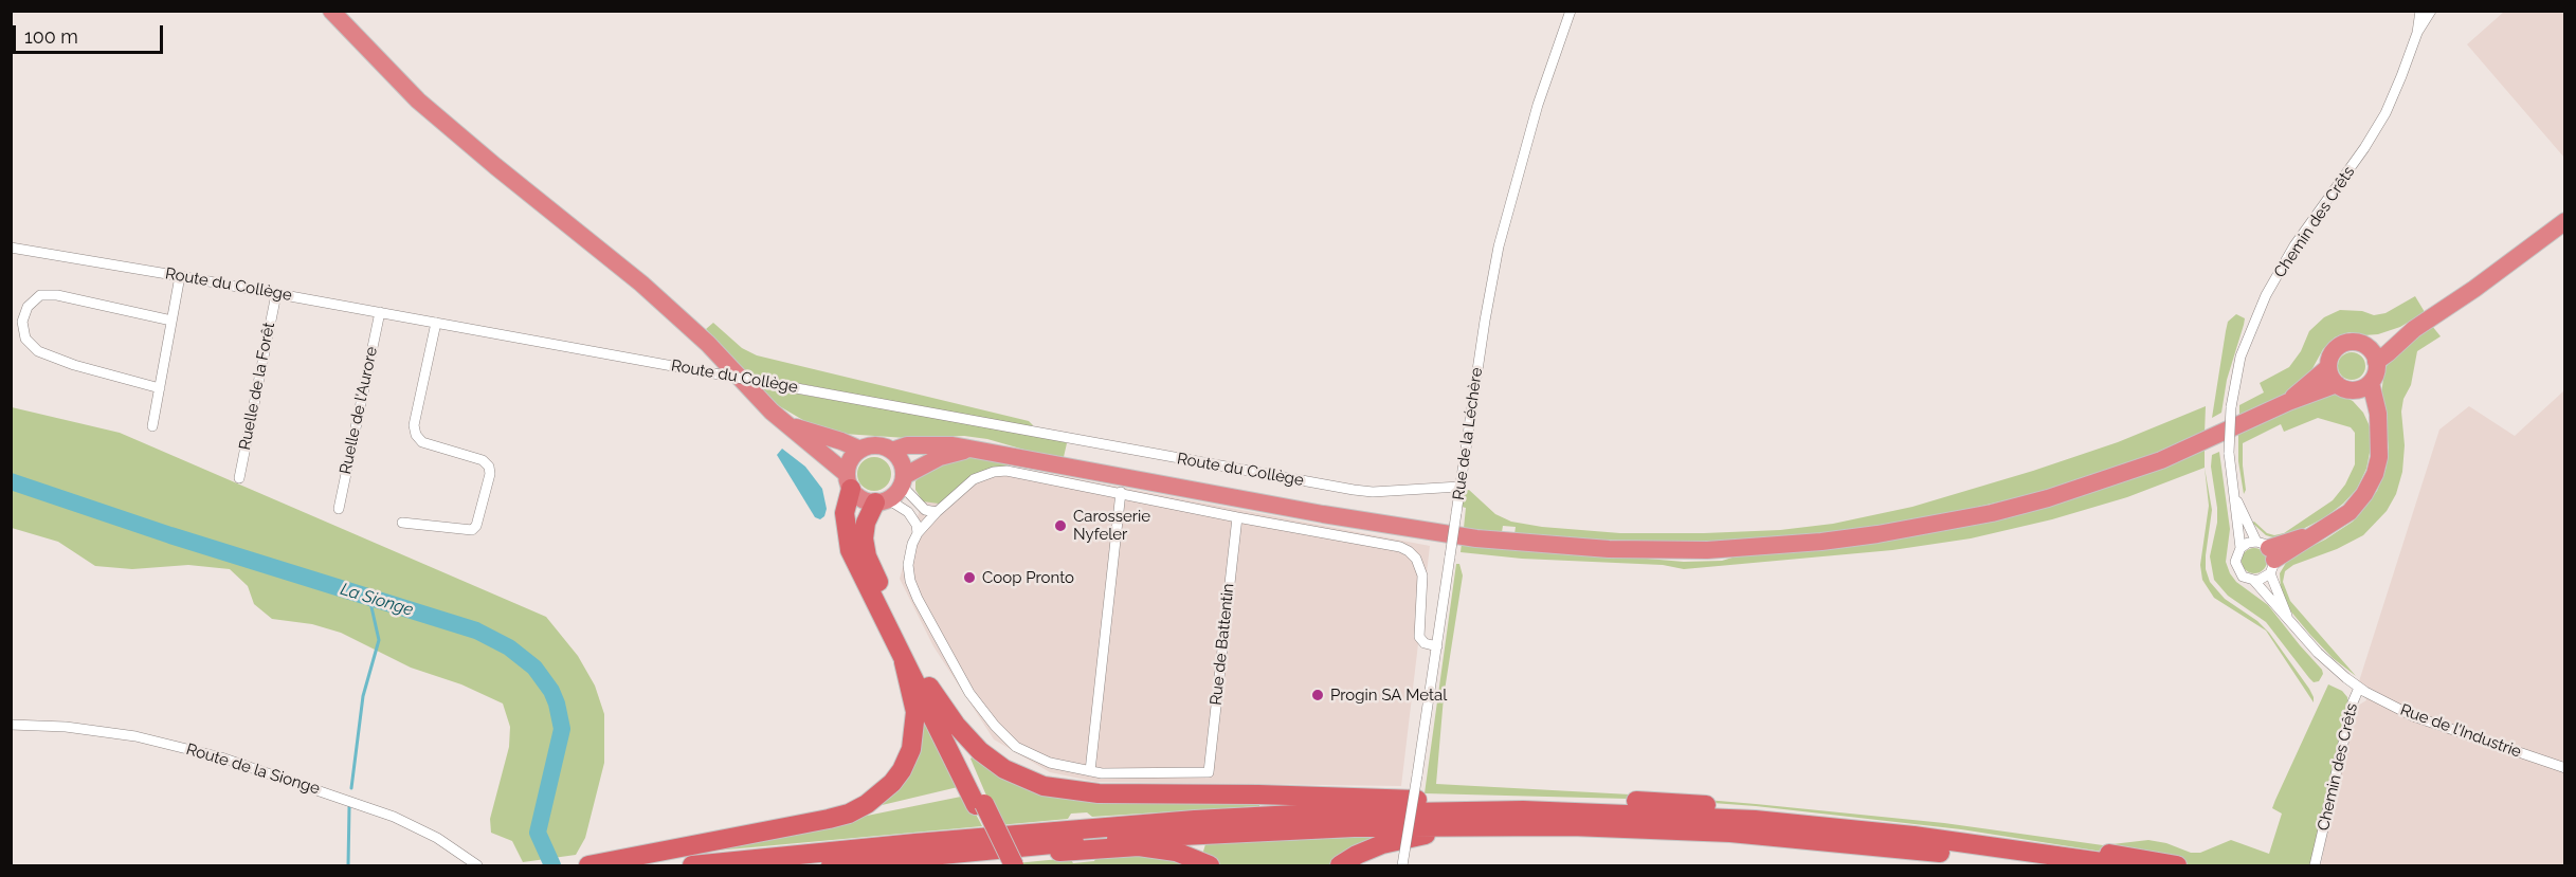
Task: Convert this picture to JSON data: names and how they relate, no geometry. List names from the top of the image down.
{
  "streets": {
    "street": [
      "Chemin des Crêts",
      "Route du Collège",
      "Ruelle de la Forêt",
      "Ruelle de l'Aurore",
      "Rue de la Léchère",
      "Rue de Battentin",
      "Rue de l'Industrie",
      "Route de la Sionge"
    ]
  },
  "crossings": [
    ["Chemin des Crêts", "Rue de l'Industrie"],
    ["Route du Collège", "Ruelle de la Forêt"],
    ["Route du Collège", "Ruelle de l'Aurore"],
    ["Route du Collège", "Rue de la Léchère"]
  ],
  "water": ["La Sionge"],
  "places": ["Carosserie Nyfeler", "Coop Pronto", "Progin SA Metal"],
  "scale_bar": "100 m"
}
